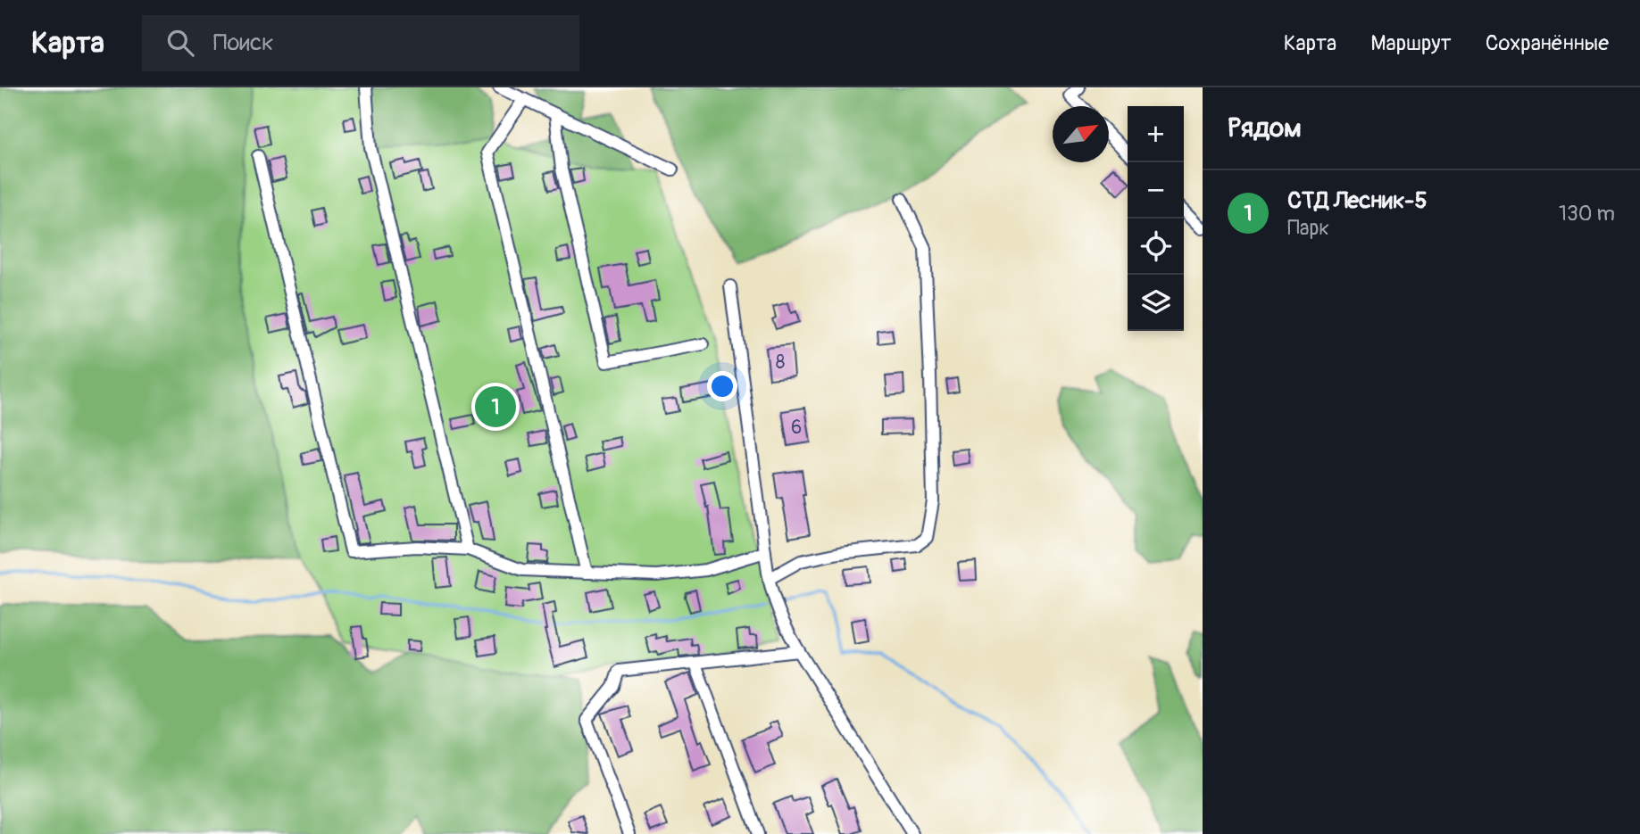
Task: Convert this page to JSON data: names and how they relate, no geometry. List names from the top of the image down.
{
  "house_numbers": ["8", "6"],
  "north": "top right",
  "page": {
    "header": "Карта",
    "search": "Поиск",
    "nav": ["Карта", "Маршрут", "Сохранённые"],
    "heading": "Рядом",
    "map_buttons": ["+", "−"],
    "list": [
      {
        "mark": "1",
        "name": "СТД Лесник-5",
        "note": "Парк",
        "value": "130 m"
      }
    ],
    "pins": "1"
  }
}
